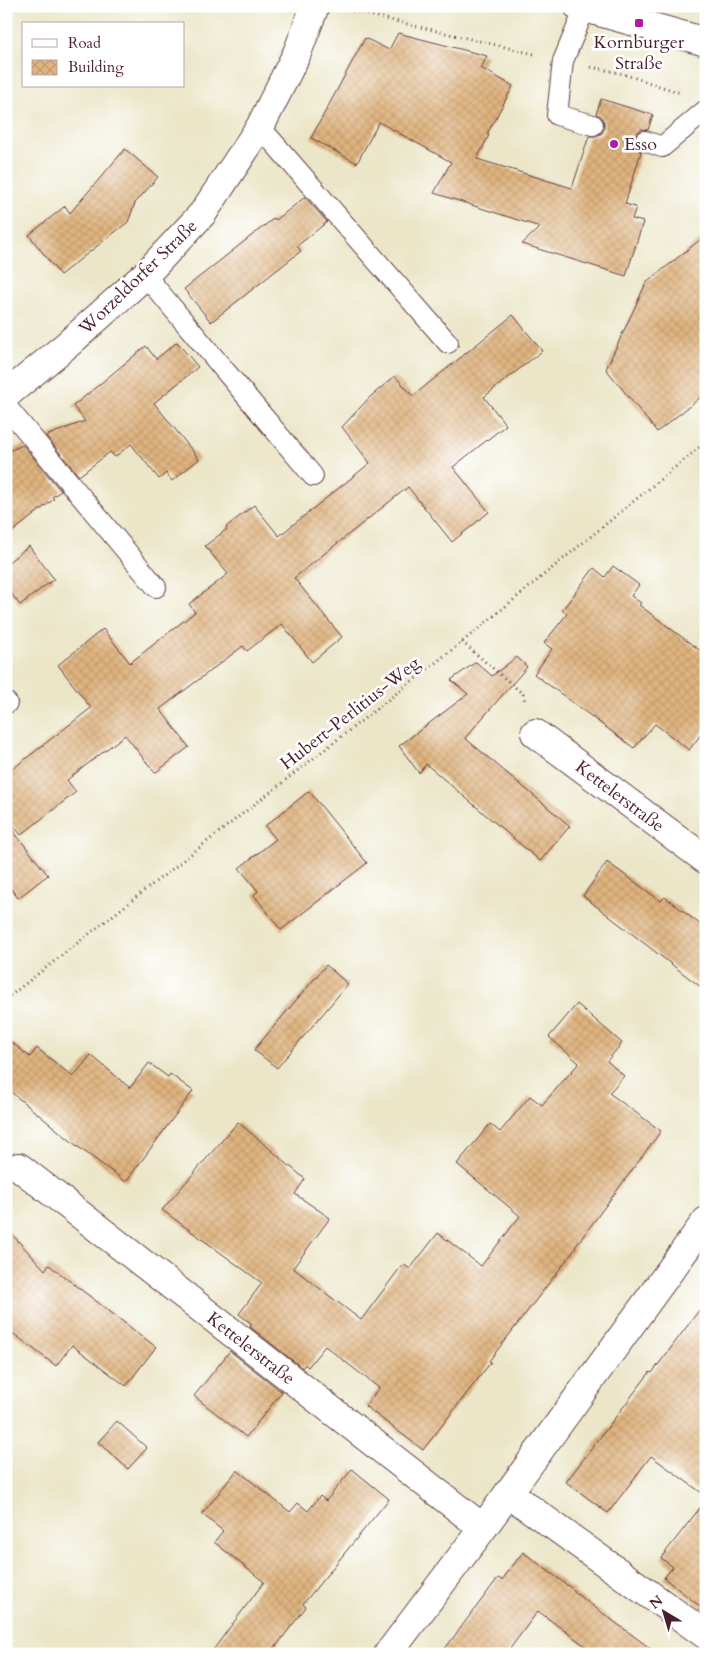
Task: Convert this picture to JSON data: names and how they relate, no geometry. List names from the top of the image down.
{
  "streets": {
    "street": ["Worzeldorfer Straße", "Kettelerstraße"],
    "path": ["Hubert-Perlitius-Weg"]
  },
  "places": {
    "transit": ["Kornburger Straße"],
    "other": ["Esso"]
  },
  "legend": ["Road", "Building"],
  "north": "top left"
}
